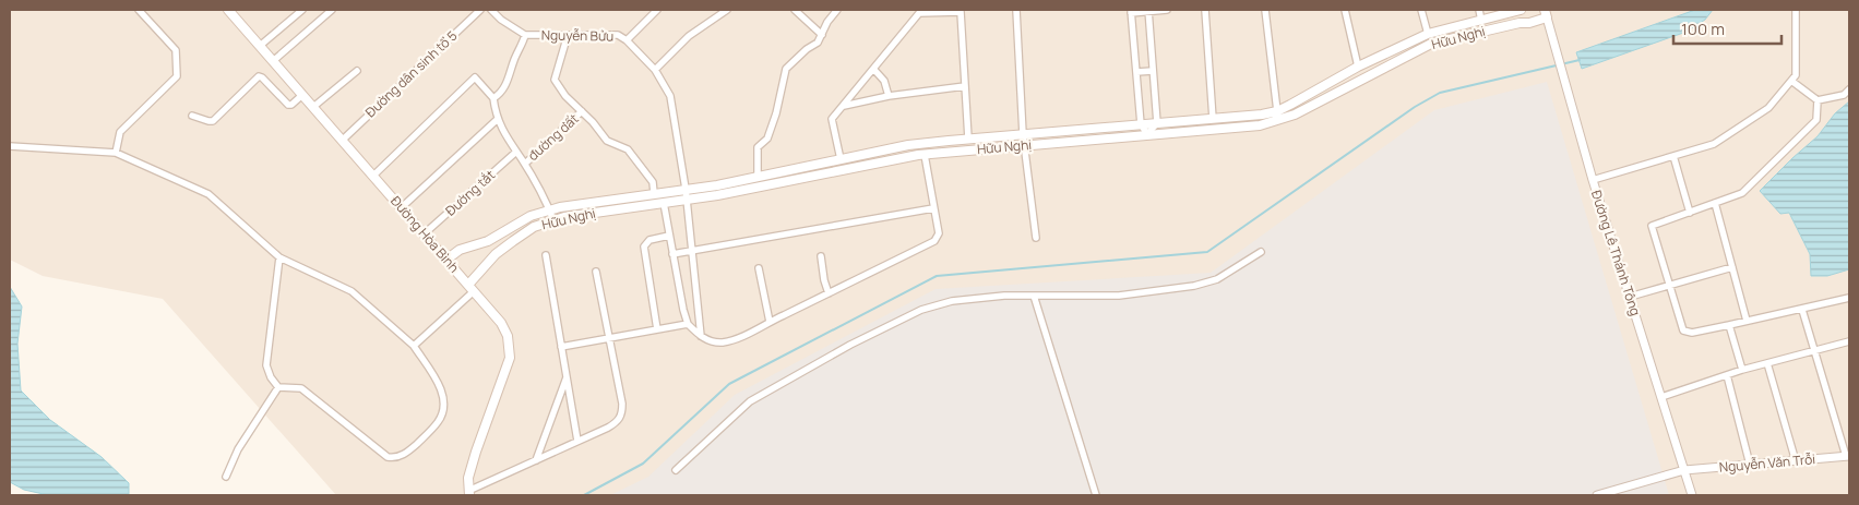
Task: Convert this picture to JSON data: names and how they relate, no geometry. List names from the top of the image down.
{
  "streets": {
    "main road": ["Hữu Nghị", "Đường Hòa Bình"],
    "street": [
      "Nguyễn Bửu",
      "Đường dân sinh tổ 5",
      "đường đất",
      "Đường tắt",
      "Đường Lê Thánh Tông",
      "Nguyễn Văn Trỗi"
    ]
  },
  "crossings": [
    ["Nguyễn Bửu", "Hữu Nghị"],
    ["Hữu Nghị", "Đường Hòa Bình"],
    ["Hữu Nghị", "Đường Lê Thánh Tông"],
    ["Đường dân sinh tổ 5", "Đường Hòa Bình"],
    ["Đường tắt", "Đường Hòa Bình"],
    ["Đường Lê Thánh Tông", "Nguyễn Văn Trỗi"]
  ],
  "scale_bar": "100 m"
}
